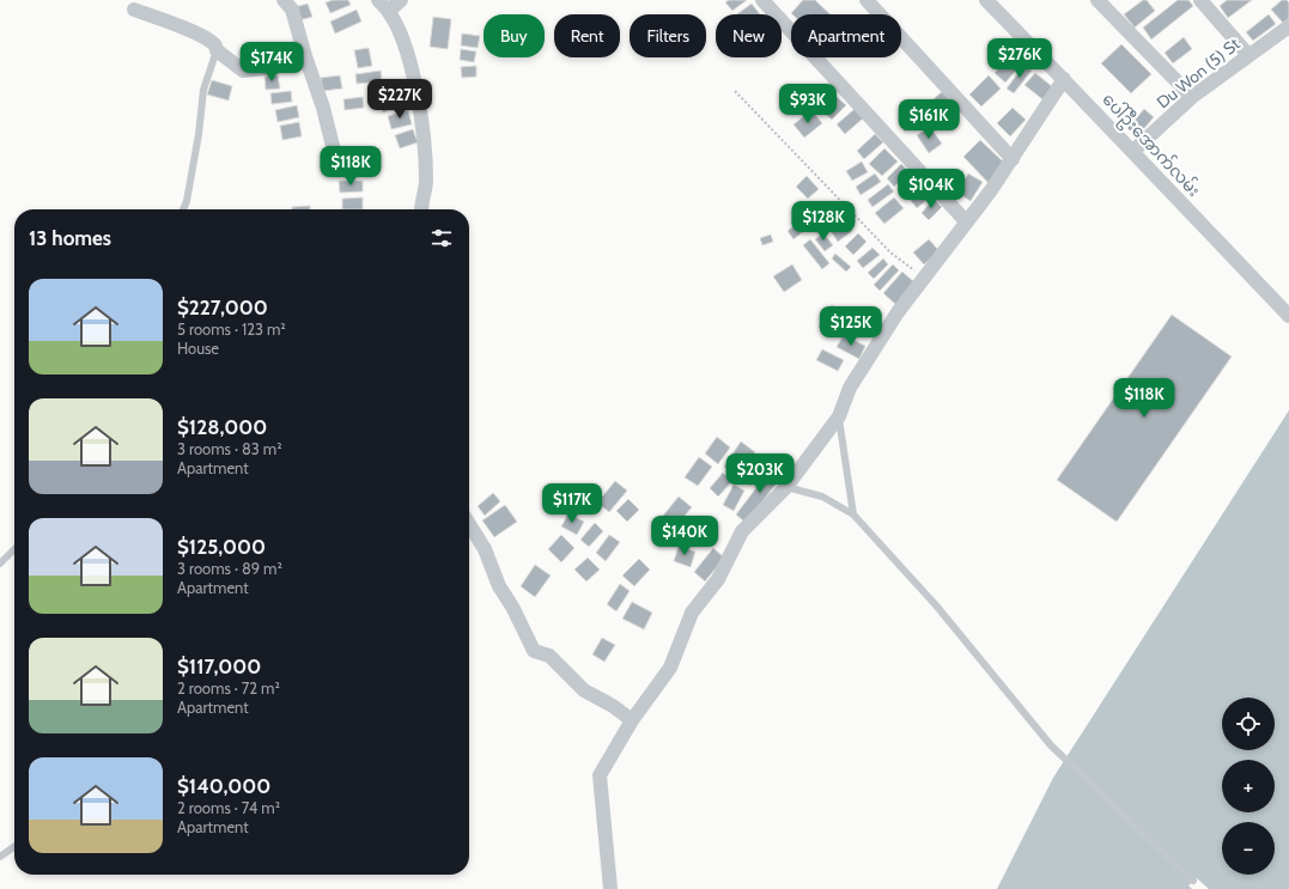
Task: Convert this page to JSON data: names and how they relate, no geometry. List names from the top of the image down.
{
  "streets": {
    "street": ["Du Won (5) St", "ပေါ်ဦးအောက်လမ်း"]
  },
  "crossings": [
    ["Du Won (5) St", "ပေါ်ဦးအောက်လမ်း"]
  ],
  "page": {
    "chip": [
      "Buy",
      "Rent",
      "Filters",
      "New",
      "Apartment"
    ],
    "price": [
      "$276K",
      "$174K",
      "$227K",
      "$93K",
      "$161K",
      "$118K",
      "$104K",
      "$128K",
      "$125K",
      "$118K",
      "$203K",
      "$117K",
      "$140K"
    ],
    "heading": "13 homes",
    "list": [
      {
        "name": "$227,000",
        "note": "5 rooms · 123 m² · House"
      },
      {
        "name": "$128,000",
        "note": "3 rooms · 83 m² · Apartment"
      },
      {
        "name": "$125,000",
        "note": "3 rooms · 89 m² · Apartment"
      },
      {
        "name": "$117,000",
        "note": "2 rooms · 72 m² · Apartment"
      },
      {
        "name": "$140,000",
        "note": "2 rooms · 74 m² · Apartment"
      }
    ],
    "map_buttons": ["+", "−"]
  }
}
